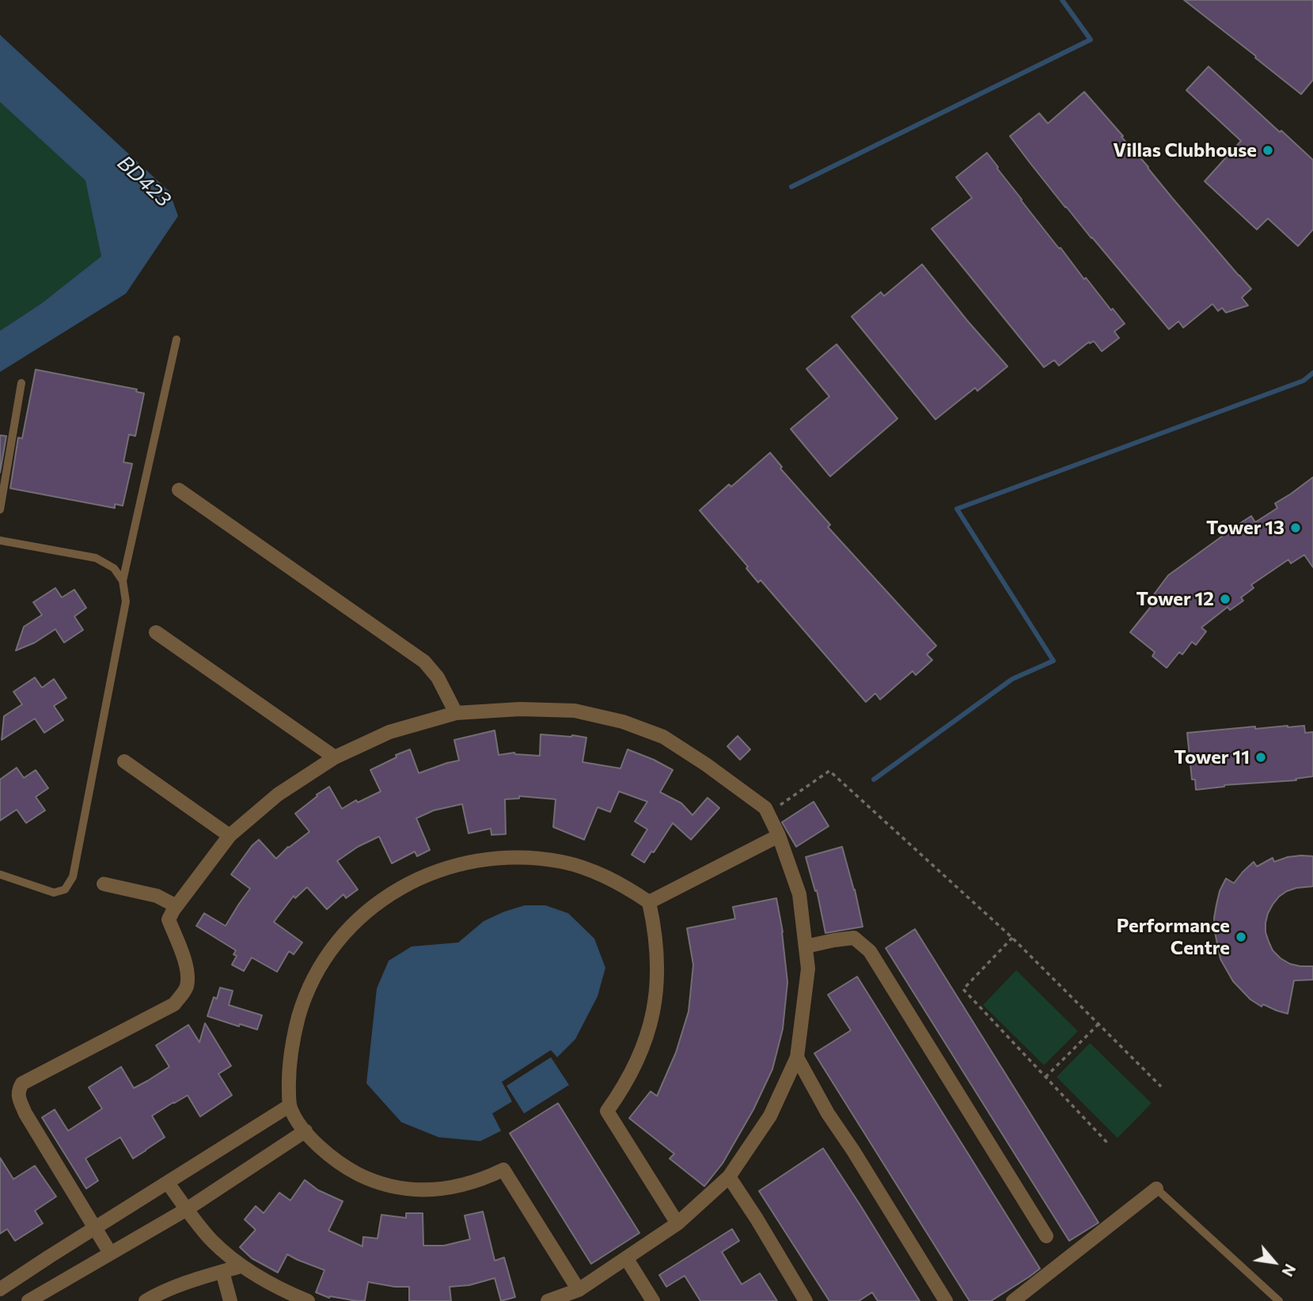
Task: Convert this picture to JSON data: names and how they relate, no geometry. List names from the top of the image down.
{
  "water": ["BD423"],
  "places": [
    "Villas Clubhouse",
    "Tower 13",
    "Tower 12",
    "Tower 11",
    "Performance Centre"
  ],
  "north": "bottom right"
}
